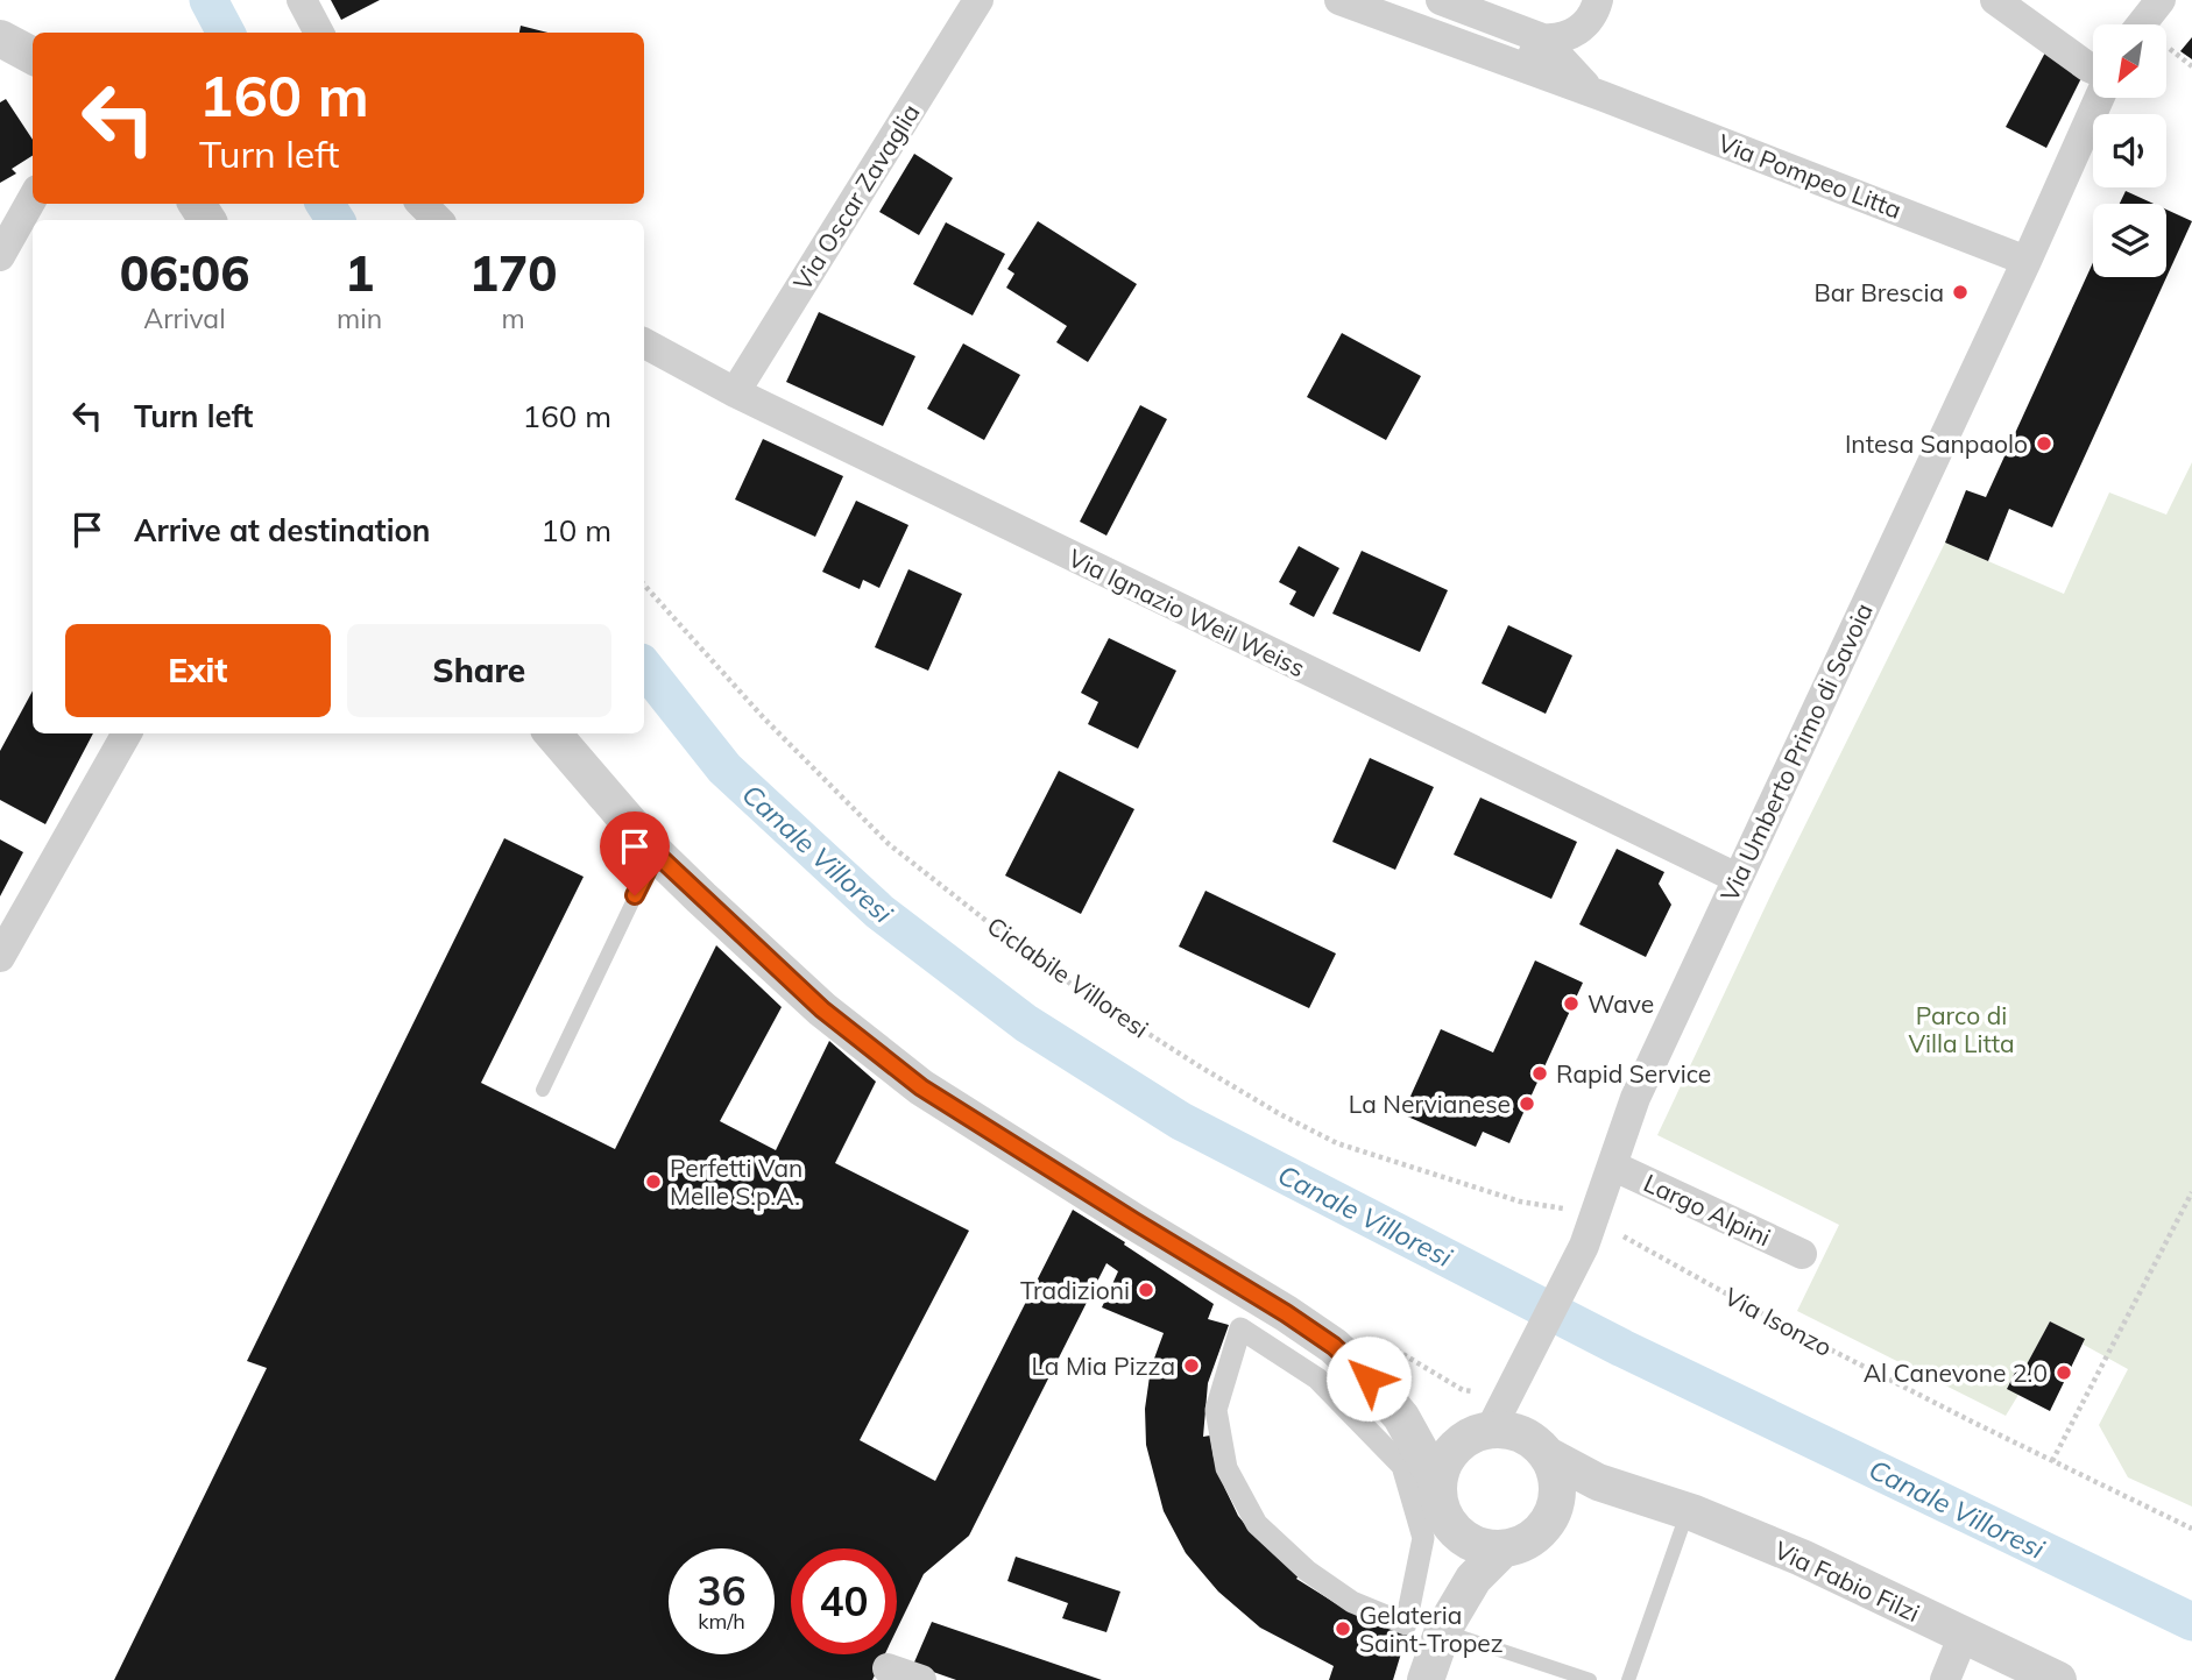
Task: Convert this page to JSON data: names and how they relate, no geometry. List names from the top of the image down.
{
  "streets": {
    "street": [
      "Via Pompeo Litta",
      "Via Oscar Zavaglia",
      "Via Ignazio Weil Weiss",
      "Via Umberto Primo di Savoia",
      "Largo Alpini",
      "Via Fabio Filzi"
    ],
    "path": ["Ciclabile Villoresi", "Via Isonzo"]
  },
  "crossings": [
    ["Via Pompeo Litta", "Via Umberto Primo di Savoia"],
    ["Via Oscar Zavaglia", "Via Ignazio Weil Weiss"],
    ["Via Ignazio Weil Weiss", "Via Umberto Primo di Savoia"],
    ["Via Umberto Primo di Savoia", "Ciclabile Villoresi"],
    ["Via Umberto Primo di Savoia", "Largo Alpini"],
    ["Via Umberto Primo di Savoia", "Via Isonzo"],
    ["Via Umberto Primo di Savoia", "Via Fabio Filzi"],
    ["Ciclabile Villoresi", "Via Isonzo"]
  ],
  "water": ["Canale Villoresi"],
  "parks": ["Parco di Villa Litta"],
  "places": [
    "Bar Brescia",
    "Intesa Sanpaolo",
    "Wave",
    "Rapid Service",
    "La Nervianese",
    "Perfetti Van Melle S.p.A.",
    "Tradizioni",
    "La Mia Pizza",
    "Al Canevone 2.0",
    "Gelateria Saint-Tropez"
  ],
  "north": "bottom left",
  "page": {
    "turn": ["160 m", "Turn left"],
    "eta": [
      "06:06",
      "Arrival",
      "1",
      "min",
      "170",
      "m"
    ],
    "list": [
      {
        "name": "Turn left",
        "value": "160 m"
      },
      {
        "name": "Arrive at destination",
        "value": "10 m"
      }
    ],
    "buttons": ["Exit", "Share"],
    "speed": "36 km/h",
    "limit": "40"
  }
}
